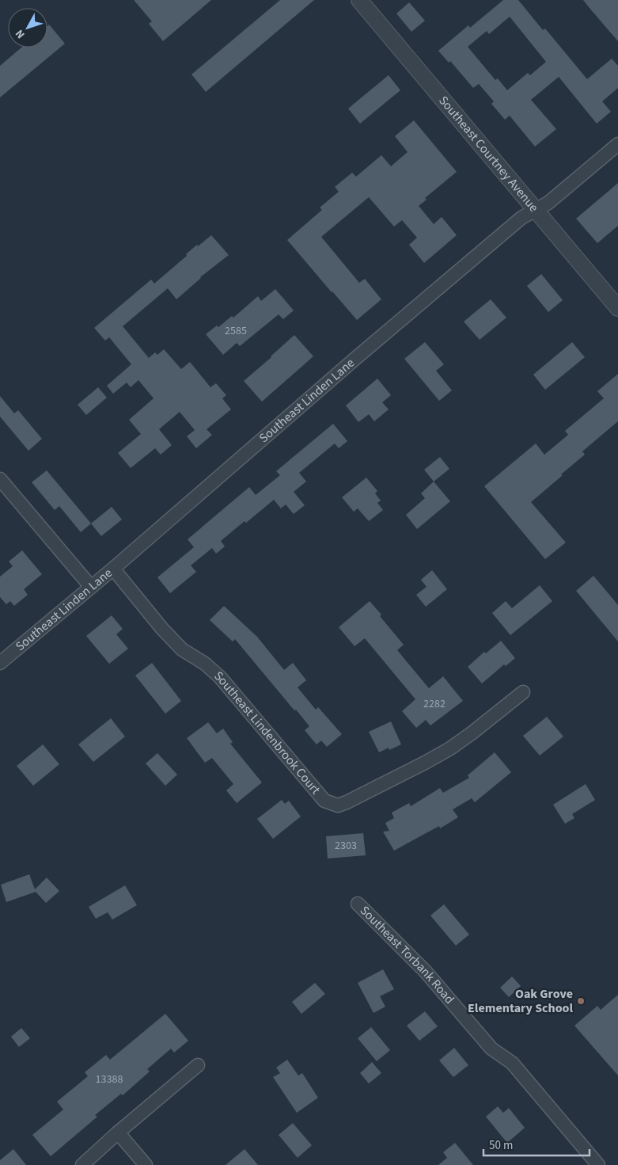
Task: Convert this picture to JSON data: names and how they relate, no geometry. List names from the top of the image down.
{
  "streets": {
    "street": [
      "Southeast Courtney Avenue",
      "Southeast Linden Lane",
      "Southeast Lindenbrook Court",
      "Southeast Torbank Road"
    ]
  },
  "crossings": [
    ["Southeast Courtney Avenue", "Southeast Linden Lane"],
    ["Southeast Linden Lane", "Southeast Lindenbrook Court"]
  ],
  "places": ["Oak Grove Elementary School"],
  "house_numbers": [
    "2585",
    "2282",
    "2303",
    "13388"
  ],
  "scale_bar": "50 m",
  "north": "bottom left"
}
